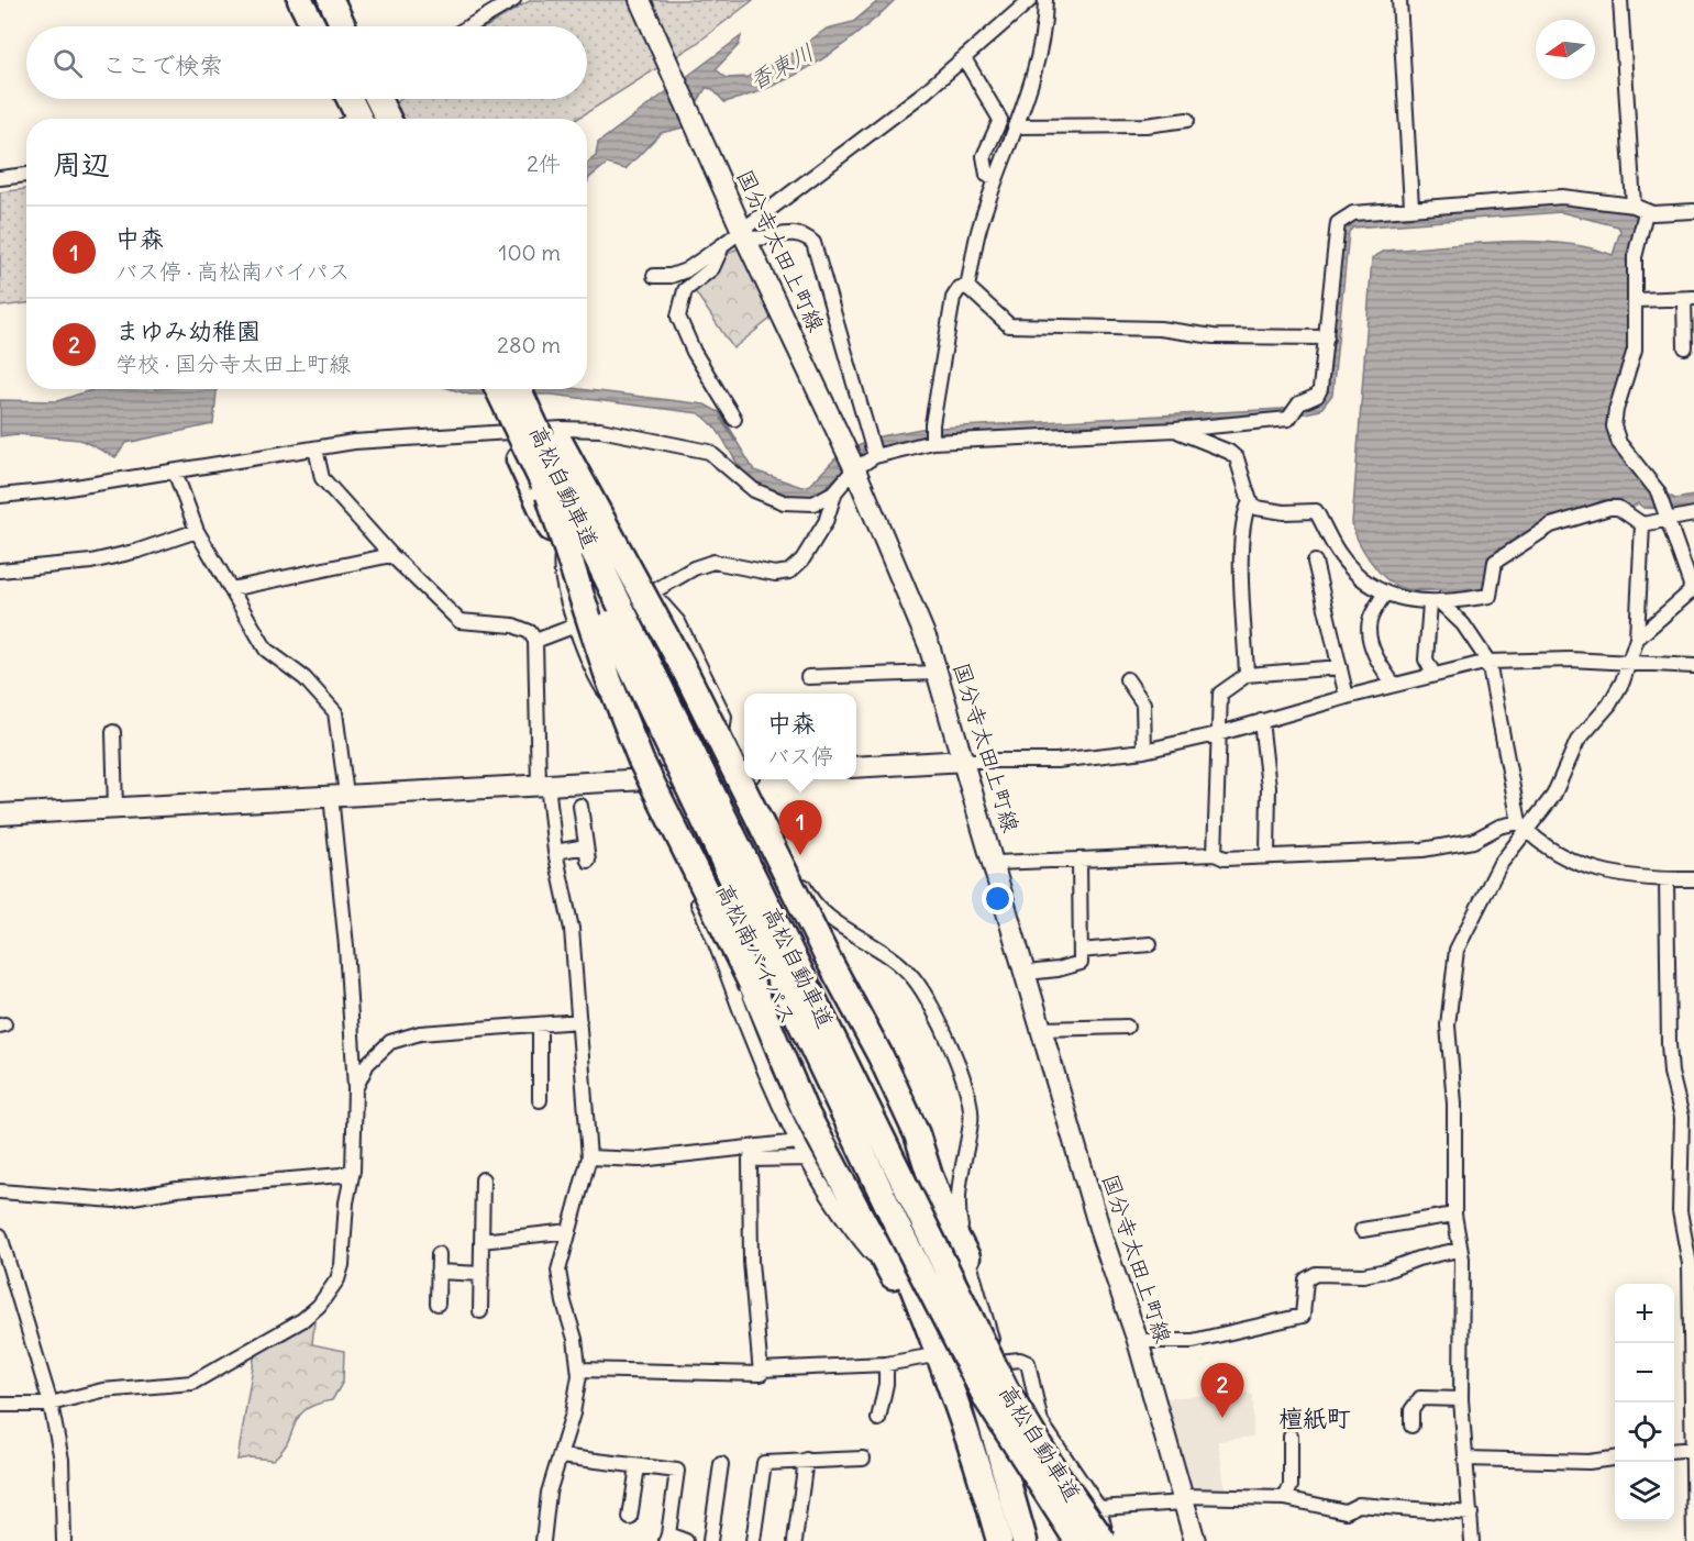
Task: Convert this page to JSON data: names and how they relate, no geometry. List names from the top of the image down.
{
  "streets": {
    "highway": ["高松自動車道", "高松南バイパス"],
    "main road": ["国分寺太田上町線"]
  },
  "districts": ["檀紙町"],
  "water": ["香東川"],
  "north": "left",
  "page": {
    "search": "ここで検索",
    "heading": ["周辺", "2件"],
    "list": [
      {
        "mark": "1",
        "name": "中森",
        "note": "バス停 · 高松南バイパス",
        "value": "100 m"
      },
      {
        "mark": "2",
        "name": "まゆみ幼稚園",
        "note": "学校 · 国分寺太田上町線",
        "value": "280 m"
      }
    ],
    "popup": ["中森", "バス停"],
    "pins": ["1", "2"],
    "map_buttons": ["+", "−"]
  }
}
